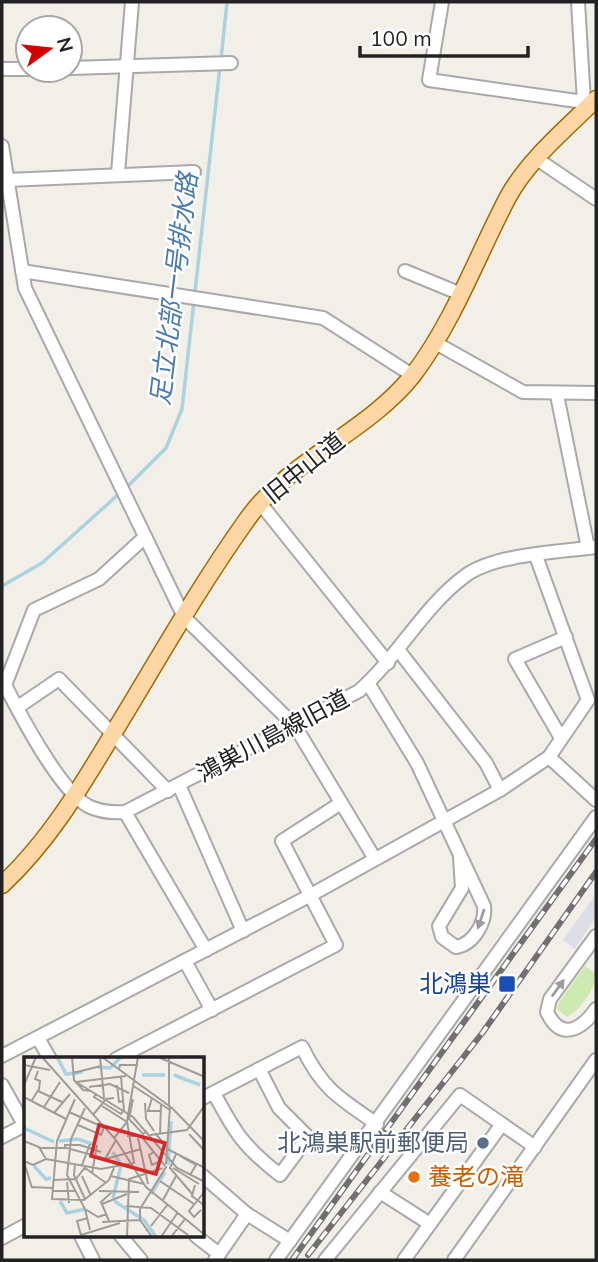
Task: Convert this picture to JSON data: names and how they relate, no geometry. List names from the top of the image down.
{
  "streets": {
    "main road": ["旧中山道"],
    "street": ["鴻巣川島線旧道"]
  },
  "water": ["足立北部一号排水路"],
  "places": {
    "transit": ["北鴻巣"],
    "other": ["北鴻巣駅前郵便局", "養老の滝"]
  },
  "scale_bar": "100 m",
  "north": "right"
}
